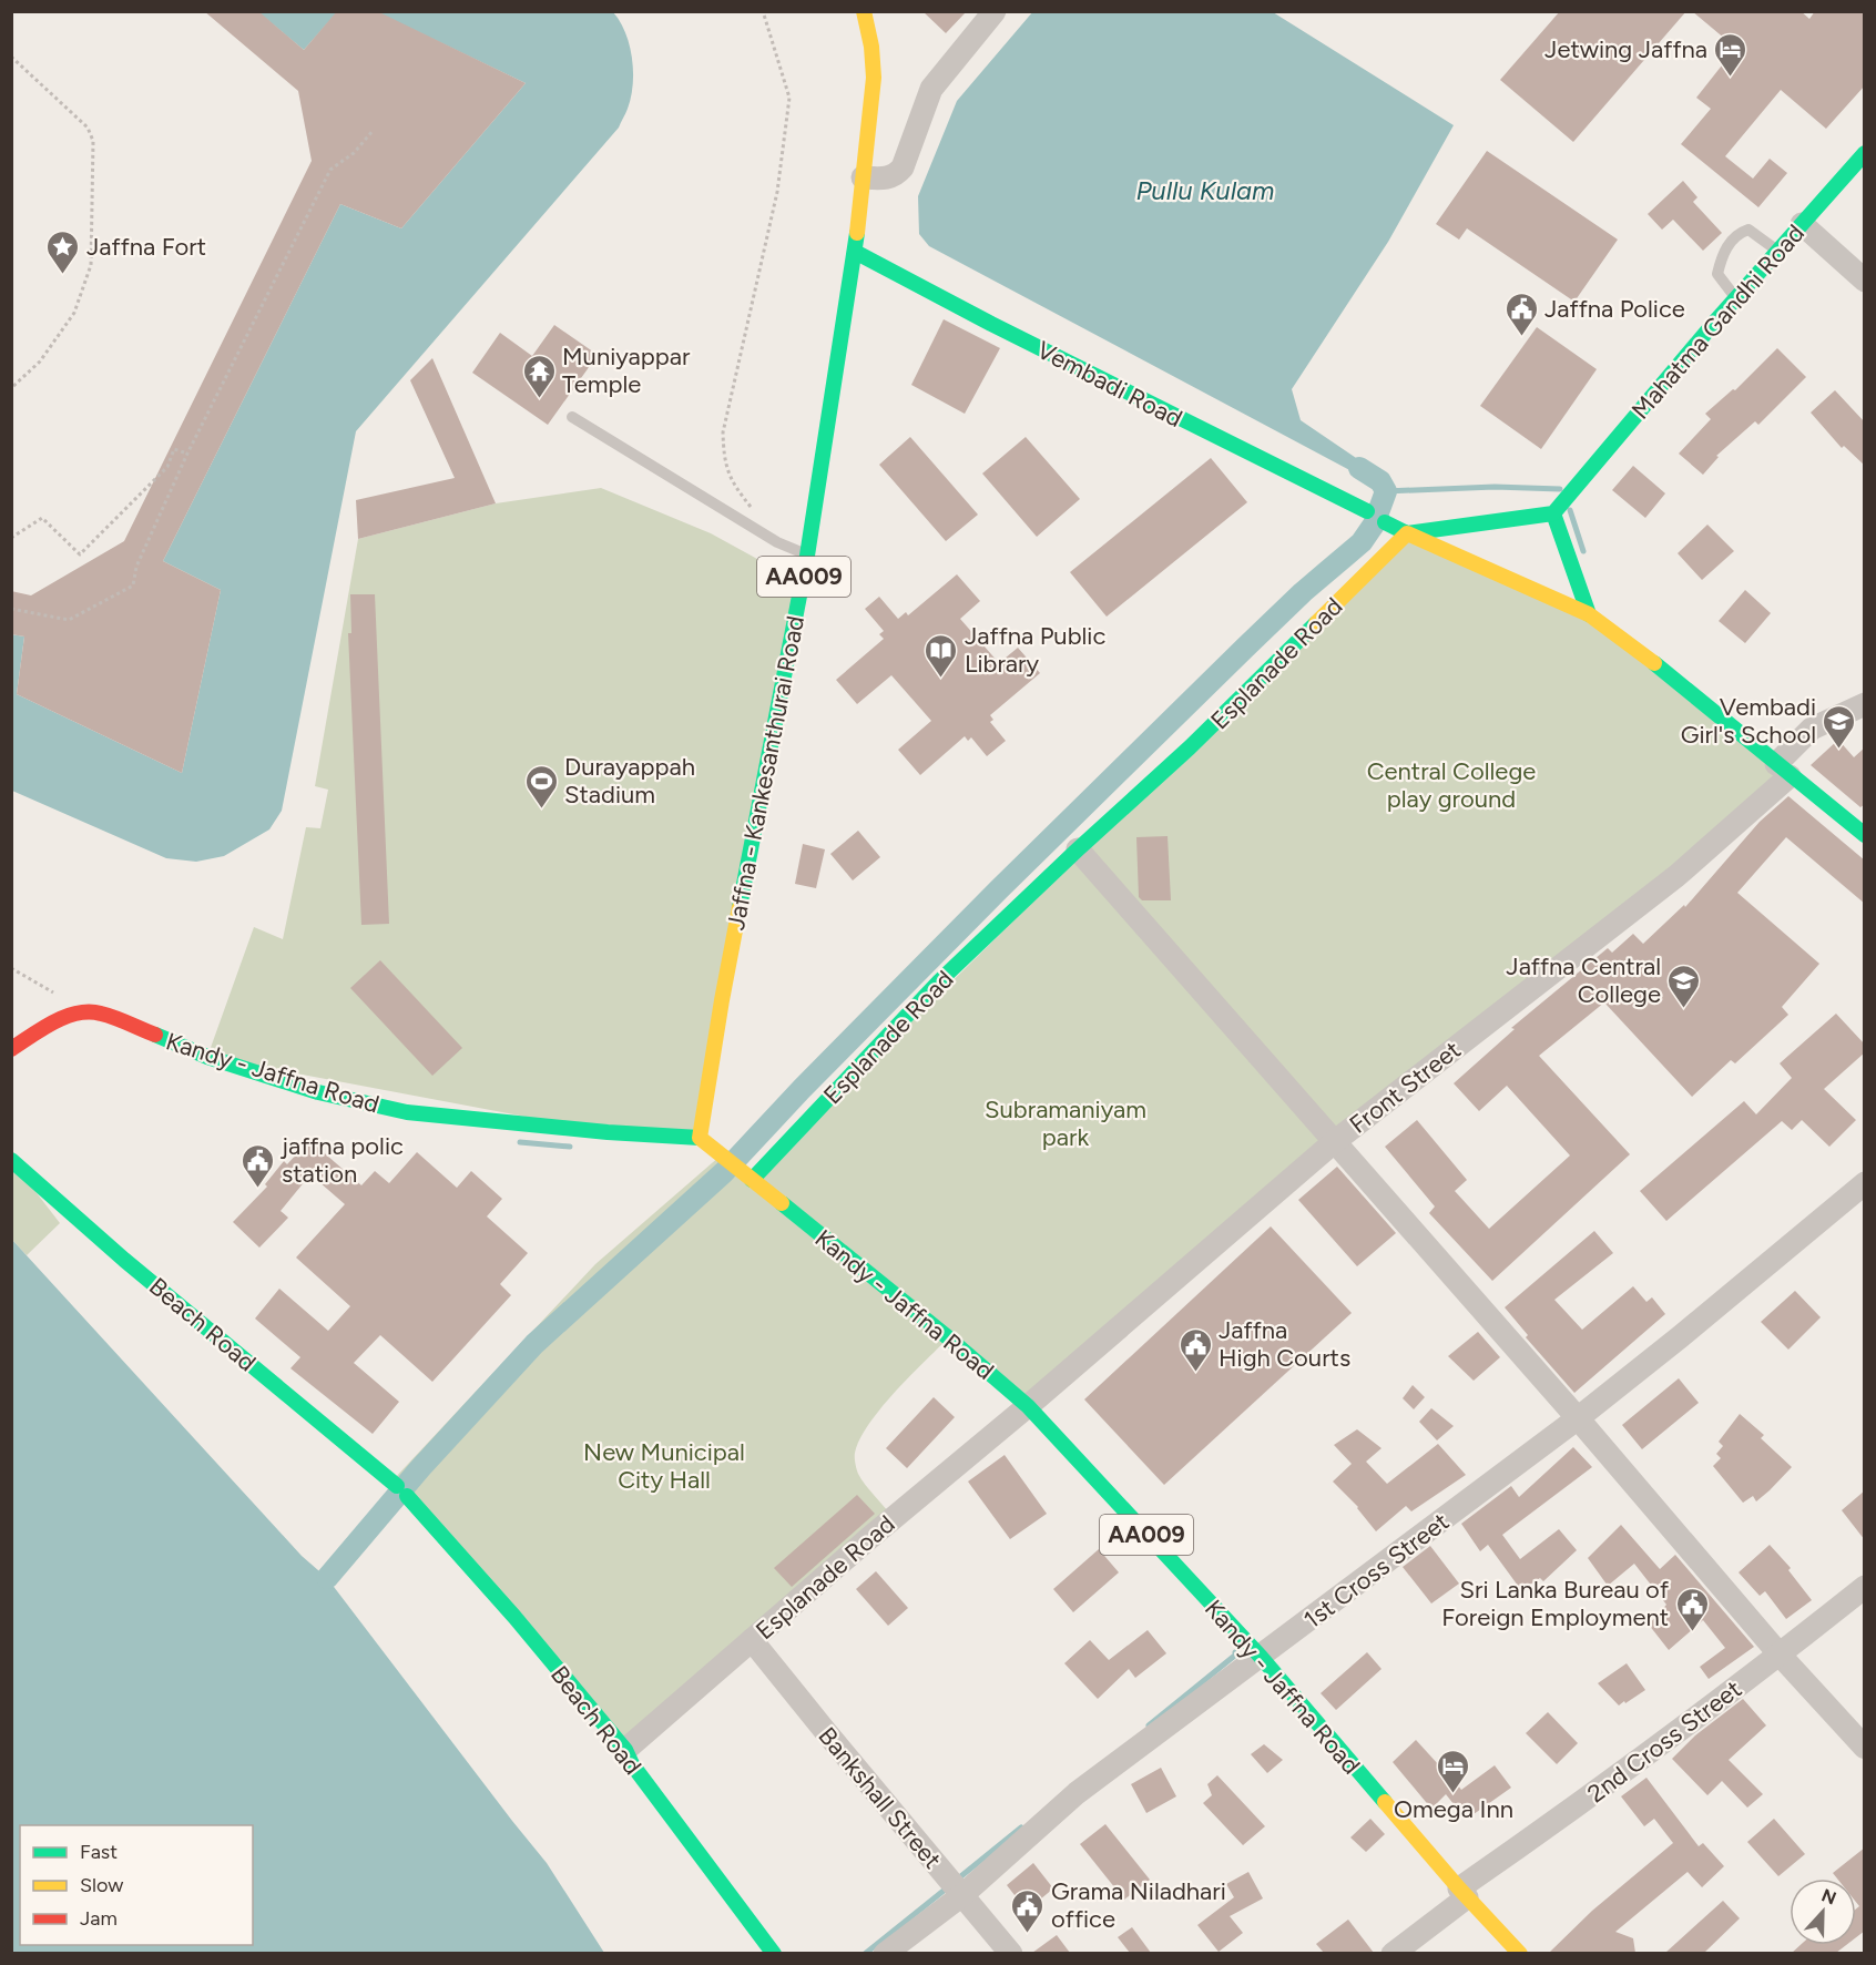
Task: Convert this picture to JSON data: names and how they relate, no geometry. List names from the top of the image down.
{
  "streets": {
    "main road": [
      "Mahatma Gandhi Road",
      "Vembadi Road",
      "AA009",
      "Esplanade Road",
      "Jaffna - Kankesanthurai Road",
      "Kandy - Jaffna Road",
      "Beach Road"
    ],
    "street": [
      "Front Street",
      "1st Cross Street",
      "2nd Cross Street",
      "Bankshall Street"
    ]
  },
  "crossings": [
    ["Vembadi Road", "Jaffna - Kankesanthurai Road"],
    ["Esplanade Road", "Kandy - Jaffna Road"],
    ["Esplanade Road", "Front Street"],
    ["Esplanade Road", "Beach Road"],
    ["Esplanade Road", "Bankshall Street"],
    ["Jaffna - Kankesanthurai Road", "Kandy - Jaffna Road"],
    ["Kandy - Jaffna Road", "Front Street"],
    ["Kandy - Jaffna Road", "1st Cross Street"],
    ["Kandy - Jaffna Road", "2nd Cross Street"],
    ["1st Cross Street", "Bankshall Street"]
  ],
  "water": ["Pullu Kulam"],
  "parks": ["Central College play ground", "Subramaniyam park", "New Municipal City Hall"],
  "places": {
    "hotel": ["Jetwing Jaffna", "Omega Inn"],
    "place": ["Jaffna Fort"],
    "public building": [
      "Jaffna Police",
      "jaffna polic station",
      "Jaffna High Courts",
      "Sri Lanka Bureau of Foreign Employment",
      "Grama Niladhari office"
    ],
    "temple": ["Muniyappar Temple"],
    "library": ["Jaffna Public Library"],
    "school or university": ["Vembadi Girl's School", "Jaffna Central College"],
    "sports": ["Durayappah Stadium"]
  },
  "legend": ["Fast", "Slow", "Jam"],
  "north": "top"
}
